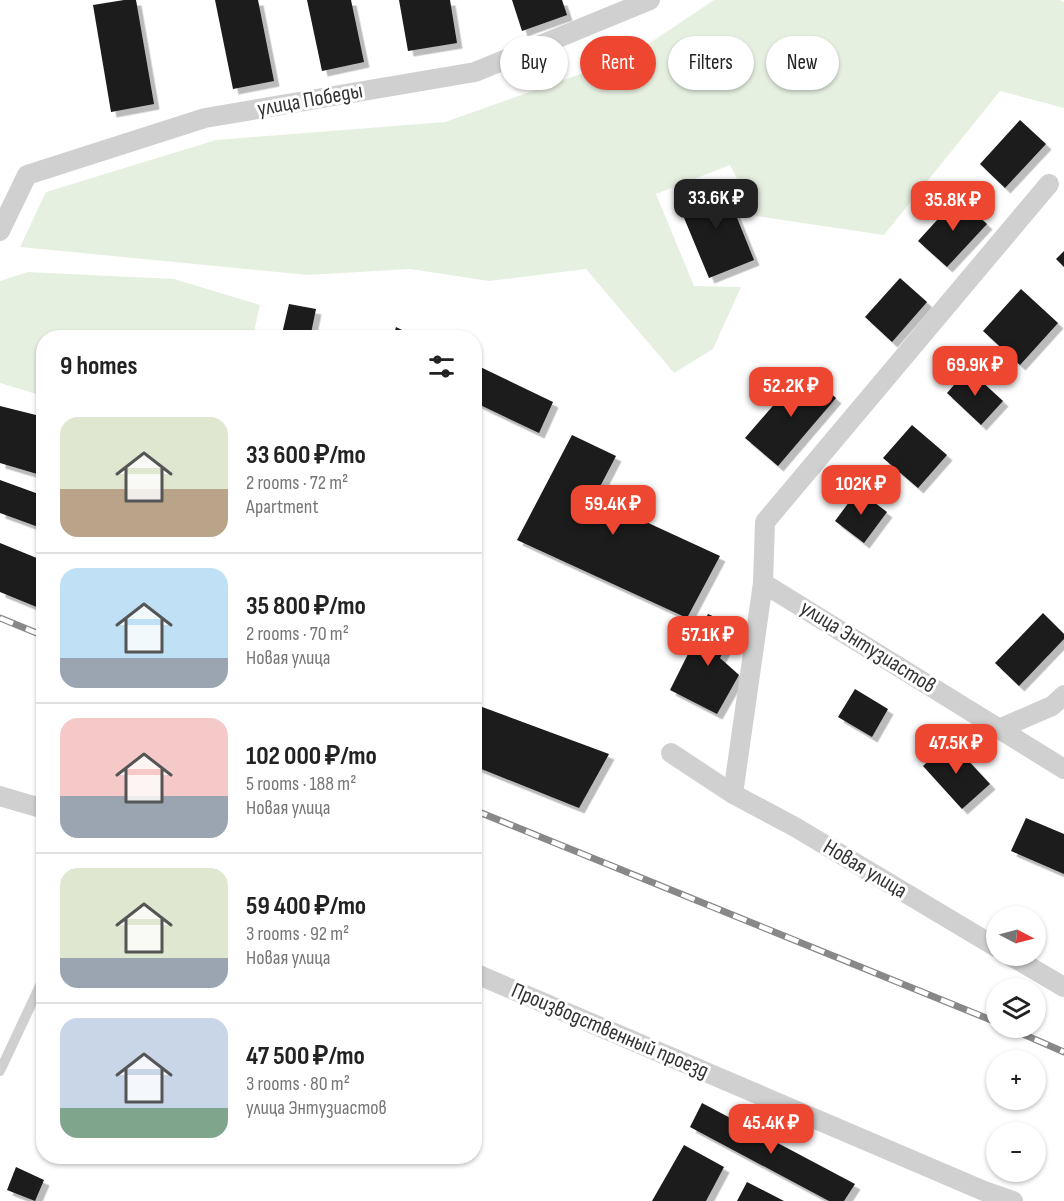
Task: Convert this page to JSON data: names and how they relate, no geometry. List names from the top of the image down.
{
  "streets": {
    "street": [
      "улица Победы",
      "улица Энтузиастов",
      "Новая улица",
      "Производственный проезд"
    ]
  },
  "north": "right",
  "page": {
    "chip": [
      "Buy",
      "Rent",
      "Filters",
      "New"
    ],
    "price": [
      "33.6K ₽",
      "35.8K ₽",
      "69.9K ₽",
      "52.2K ₽",
      "102K ₽",
      "59.4K ₽",
      "57.1K ₽",
      "47.5K ₽",
      "45.4K ₽"
    ],
    "heading": "9 homes",
    "list": [
      {
        "name": "33 600 ₽/mo",
        "note": "2 rooms · 72 m² · Apartment"
      },
      {
        "name": "35 800 ₽/mo",
        "note": "2 rooms · 70 m² · Новая улица"
      },
      {
        "name": "102 000 ₽/mo",
        "note": "5 rooms · 188 m² · Новая улица"
      },
      {
        "name": "59 400 ₽/mo",
        "note": "3 rooms · 92 m² · Новая улица"
      },
      {
        "name": "47 500 ₽/mo",
        "note": "3 rooms · 80 m² · улица Энтузиастов"
      }
    ],
    "map_buttons": ["+", "−"]
  }
}
